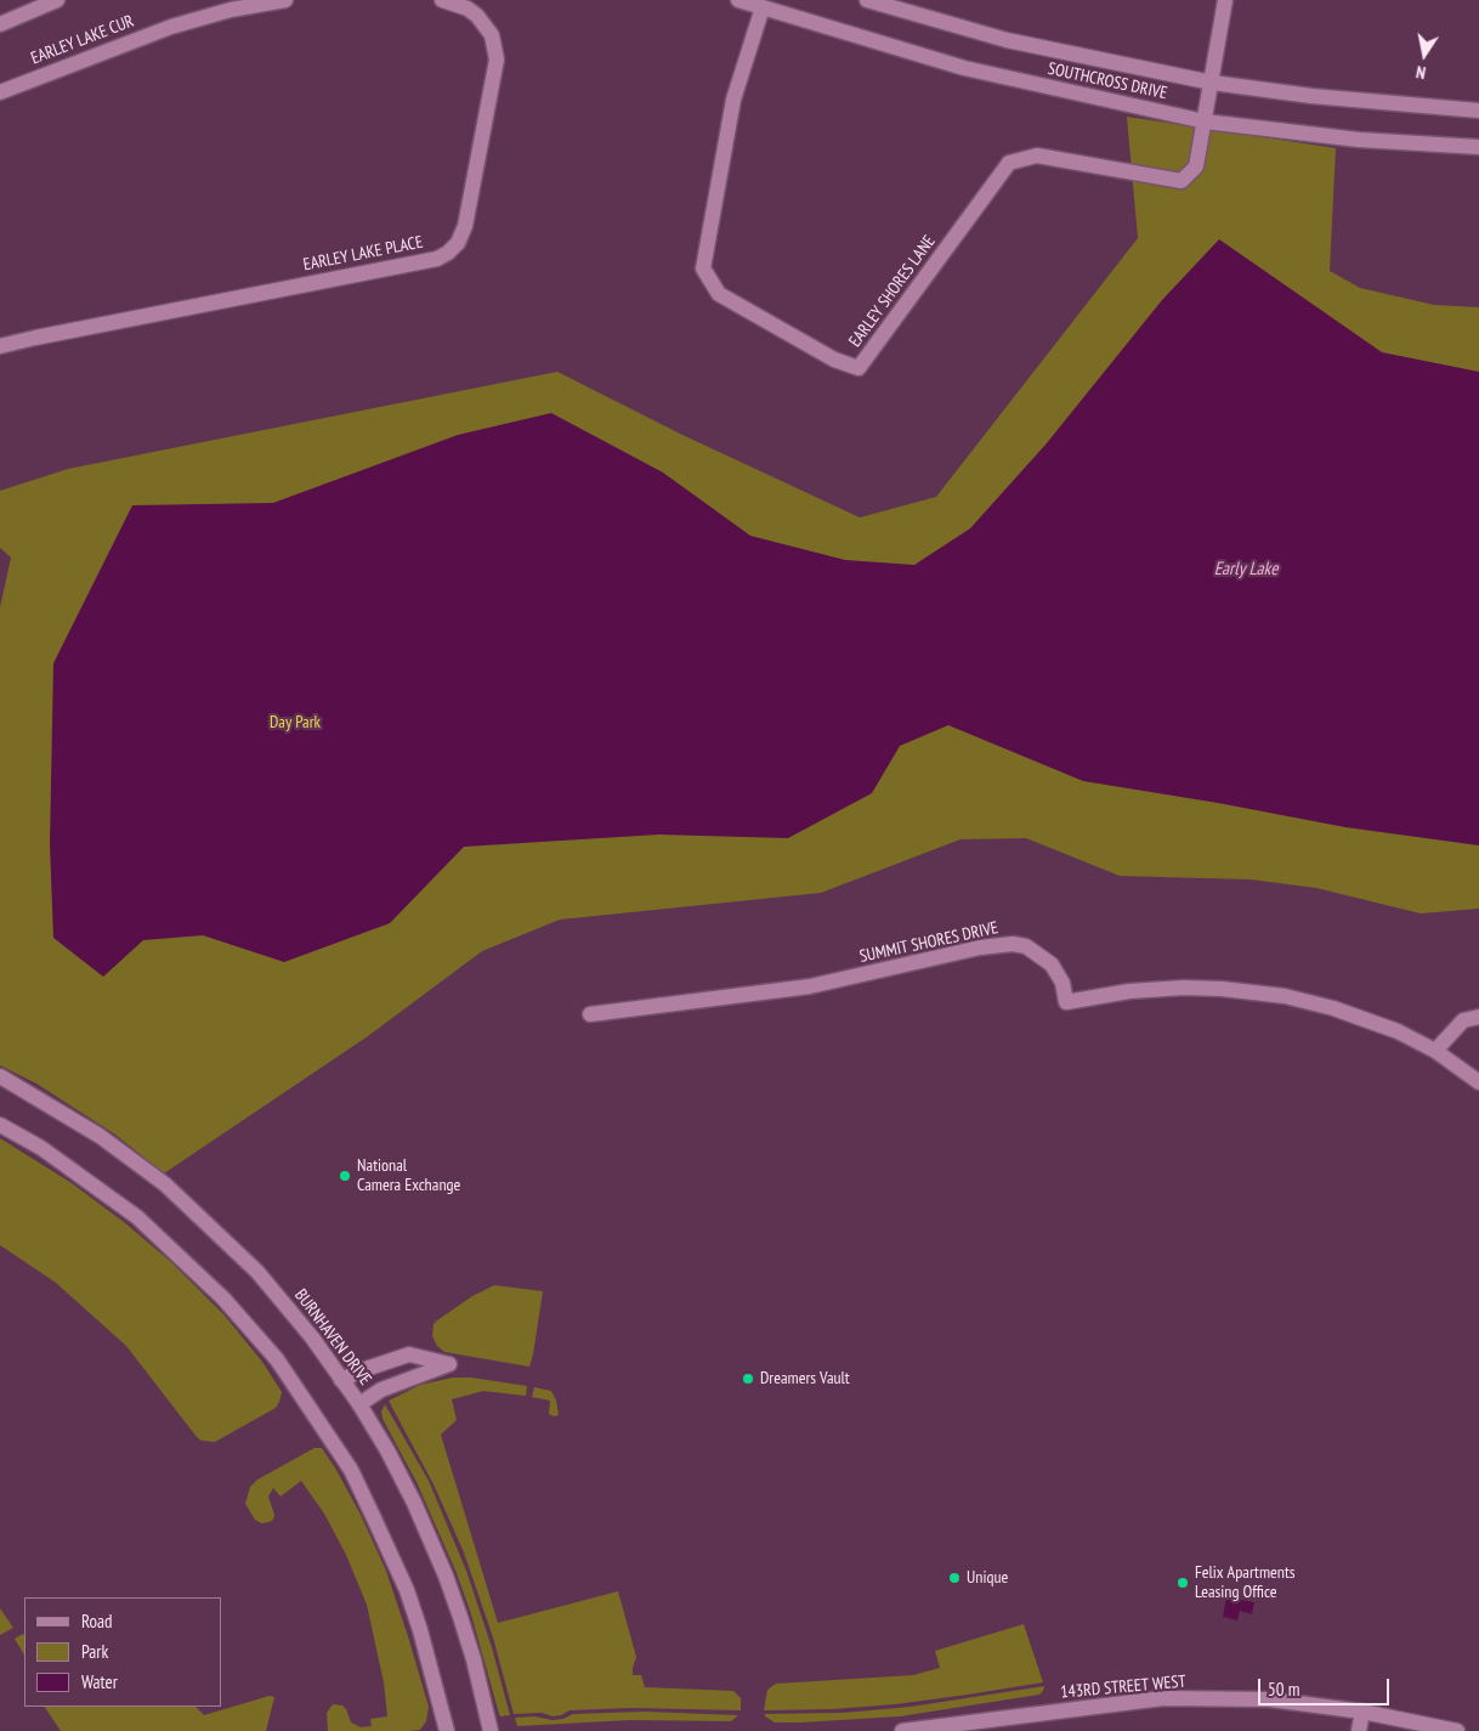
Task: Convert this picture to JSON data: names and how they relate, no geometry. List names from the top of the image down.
{
  "streets": {
    "street": [
      "EARLEY LAKE CUR",
      "SOUTHCROSS DRIVE",
      "EARLEY LAKE PLACE",
      "EARLEY SHORES LANE",
      "SUMMIT SHORES DRIVE",
      "BURNHAVEN DRIVE",
      "143RD STREET WEST"
    ]
  },
  "crossings": [
    ["SOUTHCROSS DRIVE", "EARLEY SHORES LANE"]
  ],
  "water": ["Early Lake"],
  "parks": ["Day Park"],
  "places": [
    "National Camera Exchange",
    "Dreamers Vault",
    "Unique",
    "Felix Apartments Leasing Office"
  ],
  "legend": ["Road", "Park", "Water"],
  "scale_bar": "50 m",
  "north": "bottom"
}
